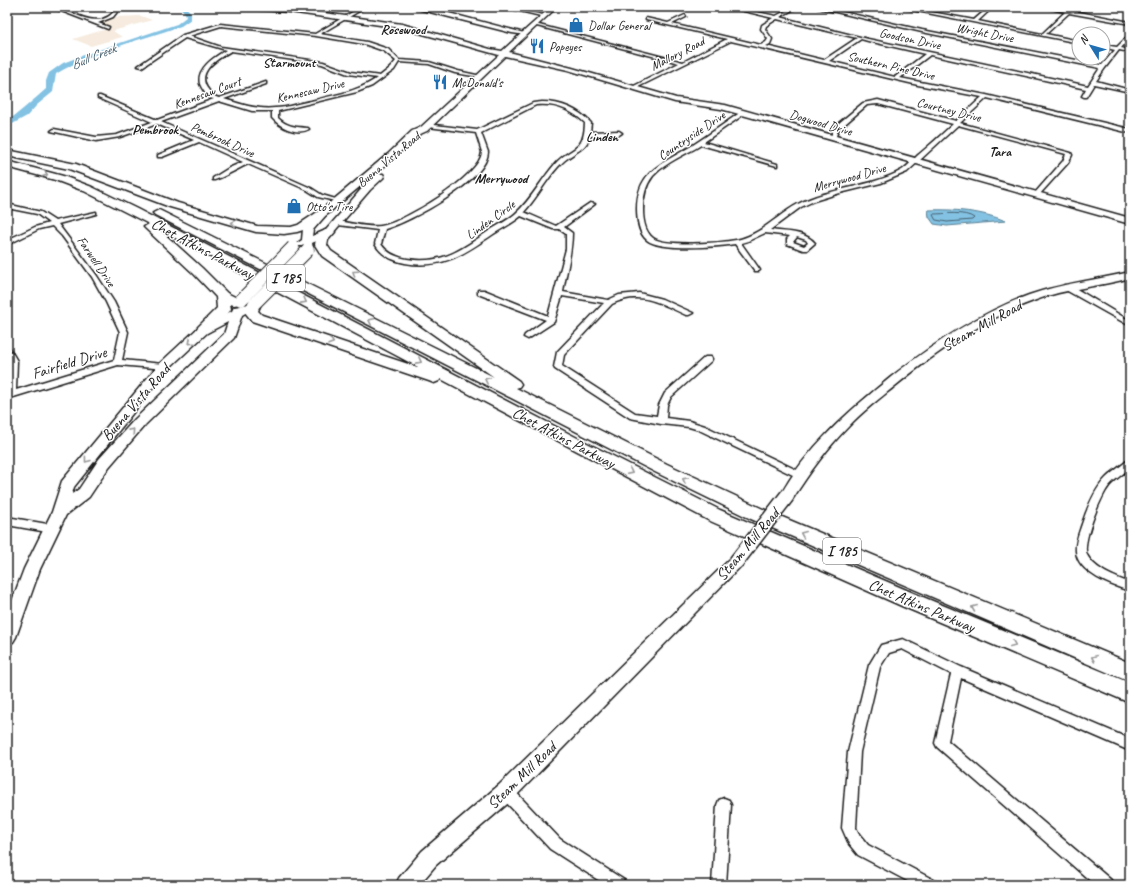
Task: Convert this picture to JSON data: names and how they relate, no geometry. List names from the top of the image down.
{
  "streets": {
    "highway": ["Chet Atkins Parkway", "I 185"],
    "main road": ["Buena Vista Road"],
    "street": [
      "Wright Drive",
      "Goodson Drive",
      "Mallory Road",
      "Southern Pine Drive",
      "Kennesaw Drive",
      "Kennesaw Court",
      "Courtney Drive",
      "Dogwood Drive",
      "Countryside Drive",
      "Pembrook Drive",
      "Merrywood Drive",
      "Linden Circle",
      "Farwell Drive",
      "Steam Mill Road",
      "Fairfield Drive"
    ]
  },
  "crossings": [
    ["Mallory Road", "Southern Pine Drive"],
    ["Mallory Road", "Dogwood Drive"],
    ["Southern Pine Drive", "Merrywood Drive"],
    ["Kennesaw Drive", "Kennesaw Court"],
    ["Kennesaw Court", "Pembrook Drive"],
    ["Courtney Drive", "Dogwood Drive"],
    ["Courtney Drive", "Merrywood Drive"],
    ["Dogwood Drive", "Countryside Drive"],
    ["Dogwood Drive", "Buena Vista Road"],
    ["Dogwood Drive", "Merrywood Drive"],
    ["Countryside Drive", "Merrywood Drive"],
    ["Pembrook Drive", "Buena Vista Road"],
    ["Buena Vista Road", "Fairfield Drive"],
    ["Farwell Drive", "Fairfield Drive"]
  ],
  "districts": [
    "Rosewood",
    "Starmount",
    "Pembrook",
    "Linden",
    "Tara",
    "Merrywood"
  ],
  "water": ["Bull Creek"],
  "places": {
    "shop": ["Dollar General", "Otto's Tire"],
    "restaurant": ["Popeyes", "McDonald's"]
  },
  "north": "top left"
}
